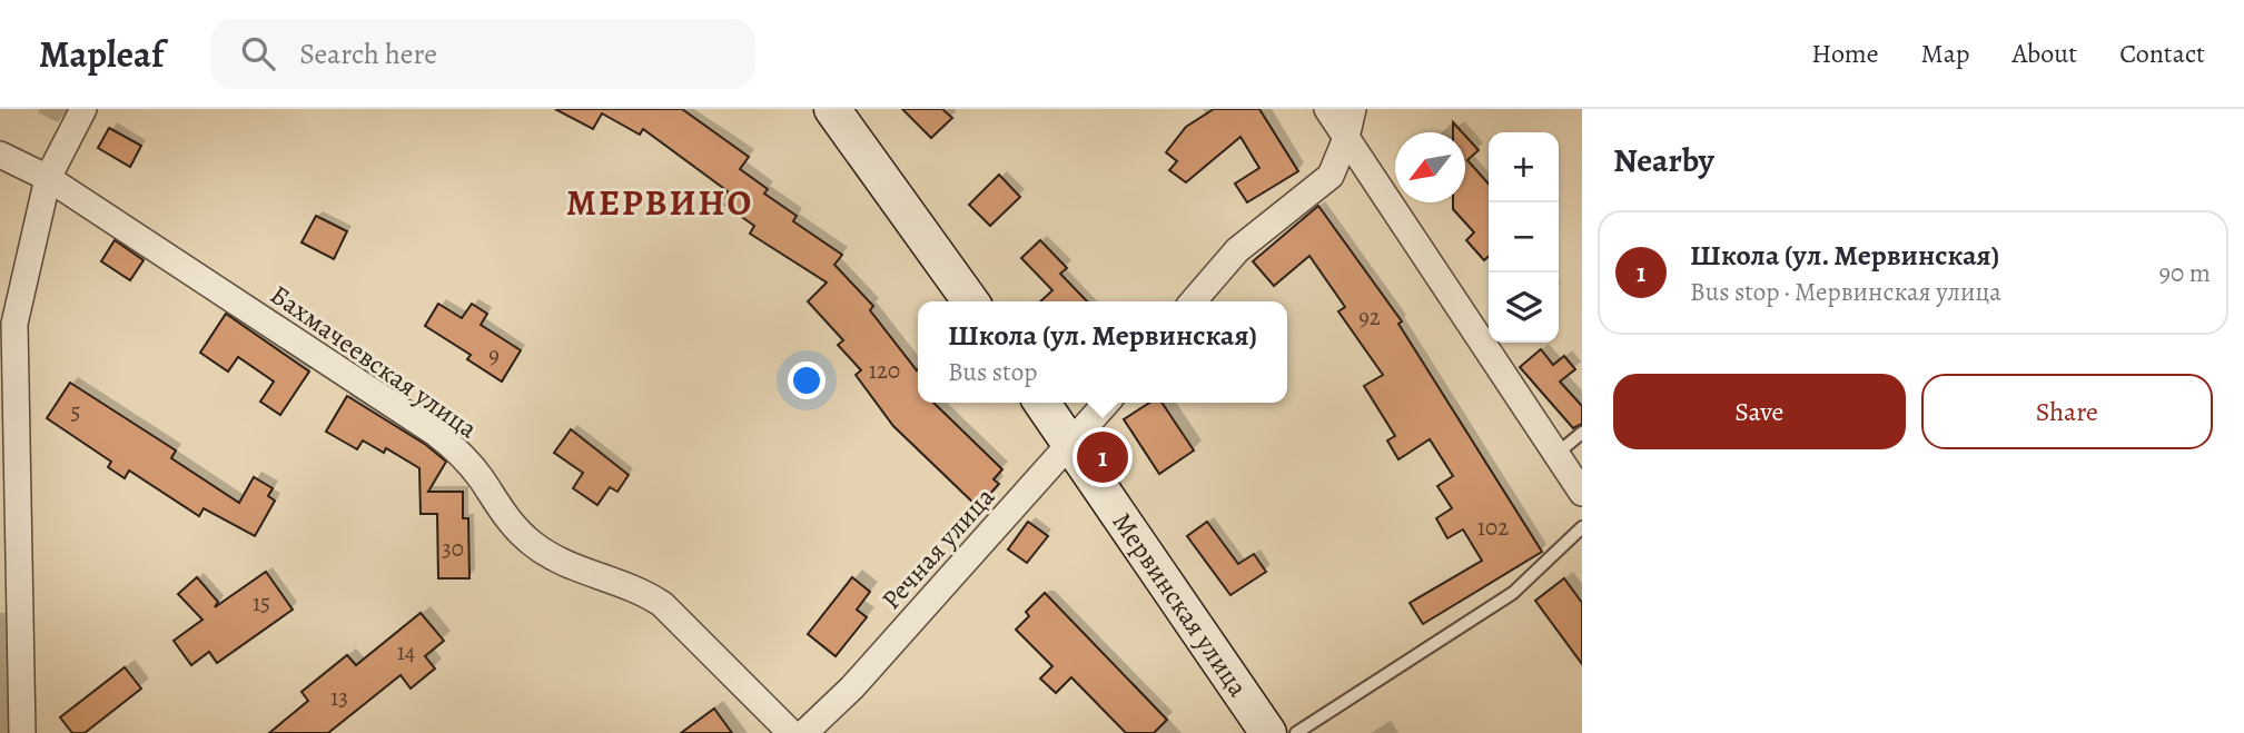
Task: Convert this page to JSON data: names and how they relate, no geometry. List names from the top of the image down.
{
  "streets": {
    "street": ["Бахмачеевская улица", "Речная улица", "Мервинская улица"]
  },
  "crossings": [
    ["Речная улица", "Мервинская улица"]
  ],
  "districts": ["МЕРВИНО"],
  "house_numbers": [
    "92",
    "9",
    "120",
    "5",
    "102",
    "30",
    "15",
    "14",
    "13"
  ],
  "north": "bottom left",
  "page": {
    "header": "Mapleaf",
    "search": "Search here",
    "nav": [
      "Home",
      "Map",
      "About",
      "Contact"
    ],
    "heading": "Nearby",
    "map_buttons": ["+", "−"],
    "list": [
      {
        "mark": "1",
        "name": "Школа (ул. Мервинская)",
        "note": "Bus stop · Мервинская улица",
        "value": "90 m"
      }
    ],
    "popup": ["Школа (ул. Мервинская)", "Bus stop"],
    "buttons": ["Save", "Share"],
    "pins": "1"
  }
}
